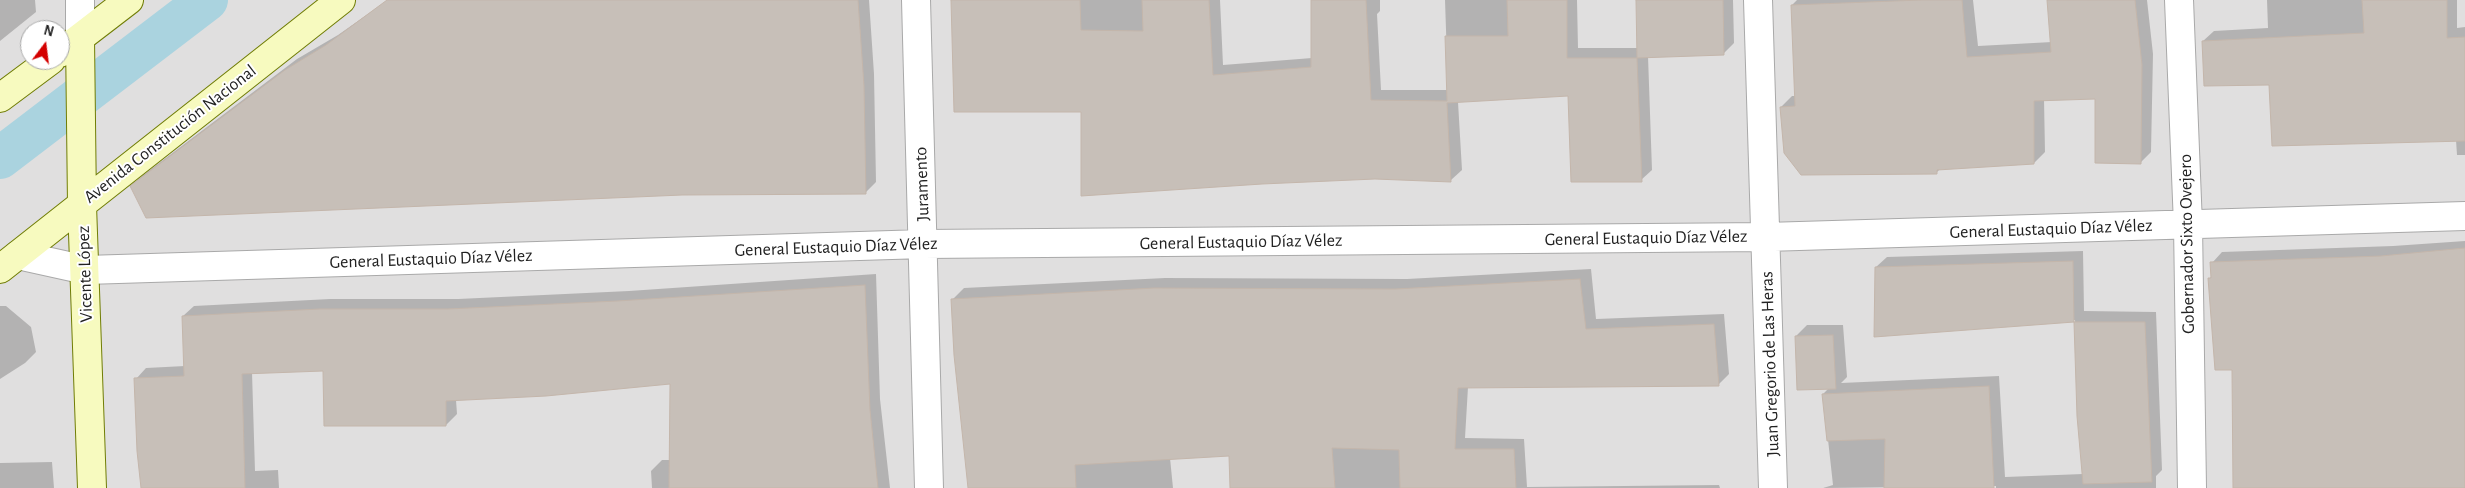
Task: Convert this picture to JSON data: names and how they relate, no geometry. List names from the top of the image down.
{
  "streets": {
    "main road": ["Avenida Constitución Nacional", "Vicente López"],
    "street": [
      "Juramento",
      "General Eustaquio Díaz Vélez",
      "Gobernador Sixto Ovejero",
      "Juan Gregorio de Las Heras"
    ]
  },
  "crossings": [
    ["Avenida Constitución Nacional", "General Eustaquio Díaz Vélez"],
    ["Avenida Constitución Nacional", "Vicente López"],
    ["Juramento", "General Eustaquio Díaz Vélez"],
    ["General Eustaquio Díaz Vélez", "Gobernador Sixto Ovejero"],
    ["General Eustaquio Díaz Vélez", "Vicente López"],
    ["General Eustaquio Díaz Vélez", "Juan Gregorio de Las Heras"]
  ],
  "north": "top"
}
